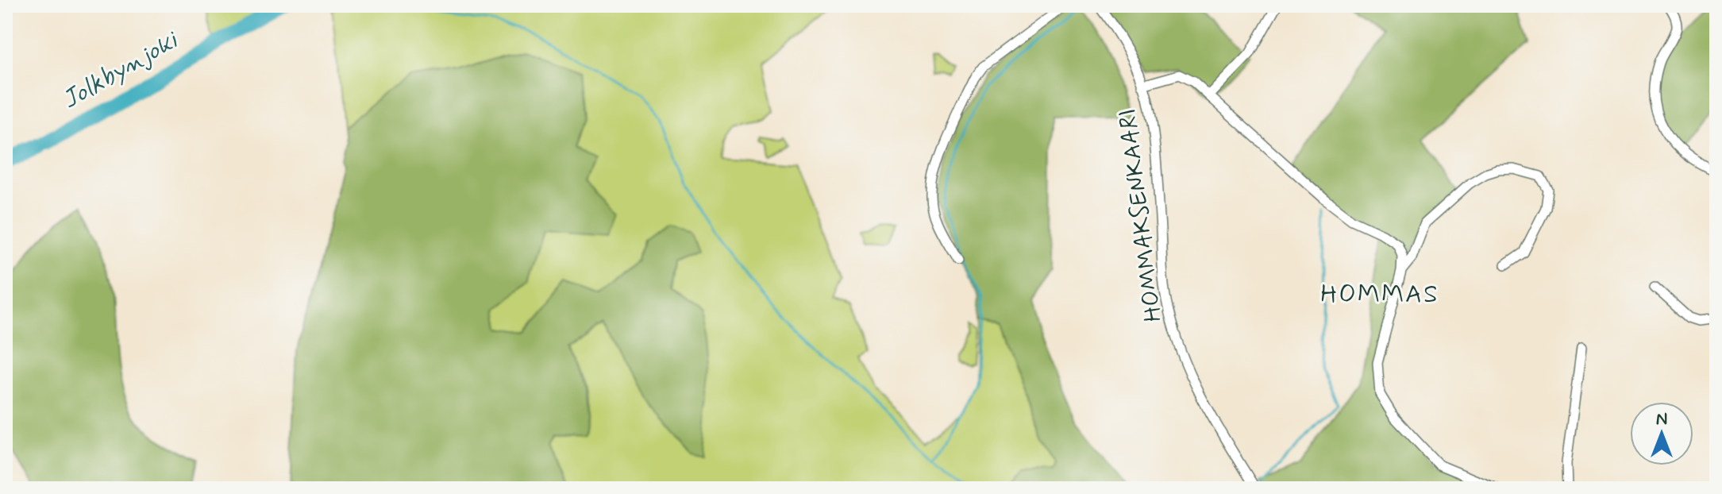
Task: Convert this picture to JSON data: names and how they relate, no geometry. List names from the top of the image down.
{
  "streets": {
    "street": ["HOMMAKSENKAARI"]
  },
  "districts": ["HOMMAS"],
  "water": ["Jolkbynjoki"],
  "north": "top"
}
